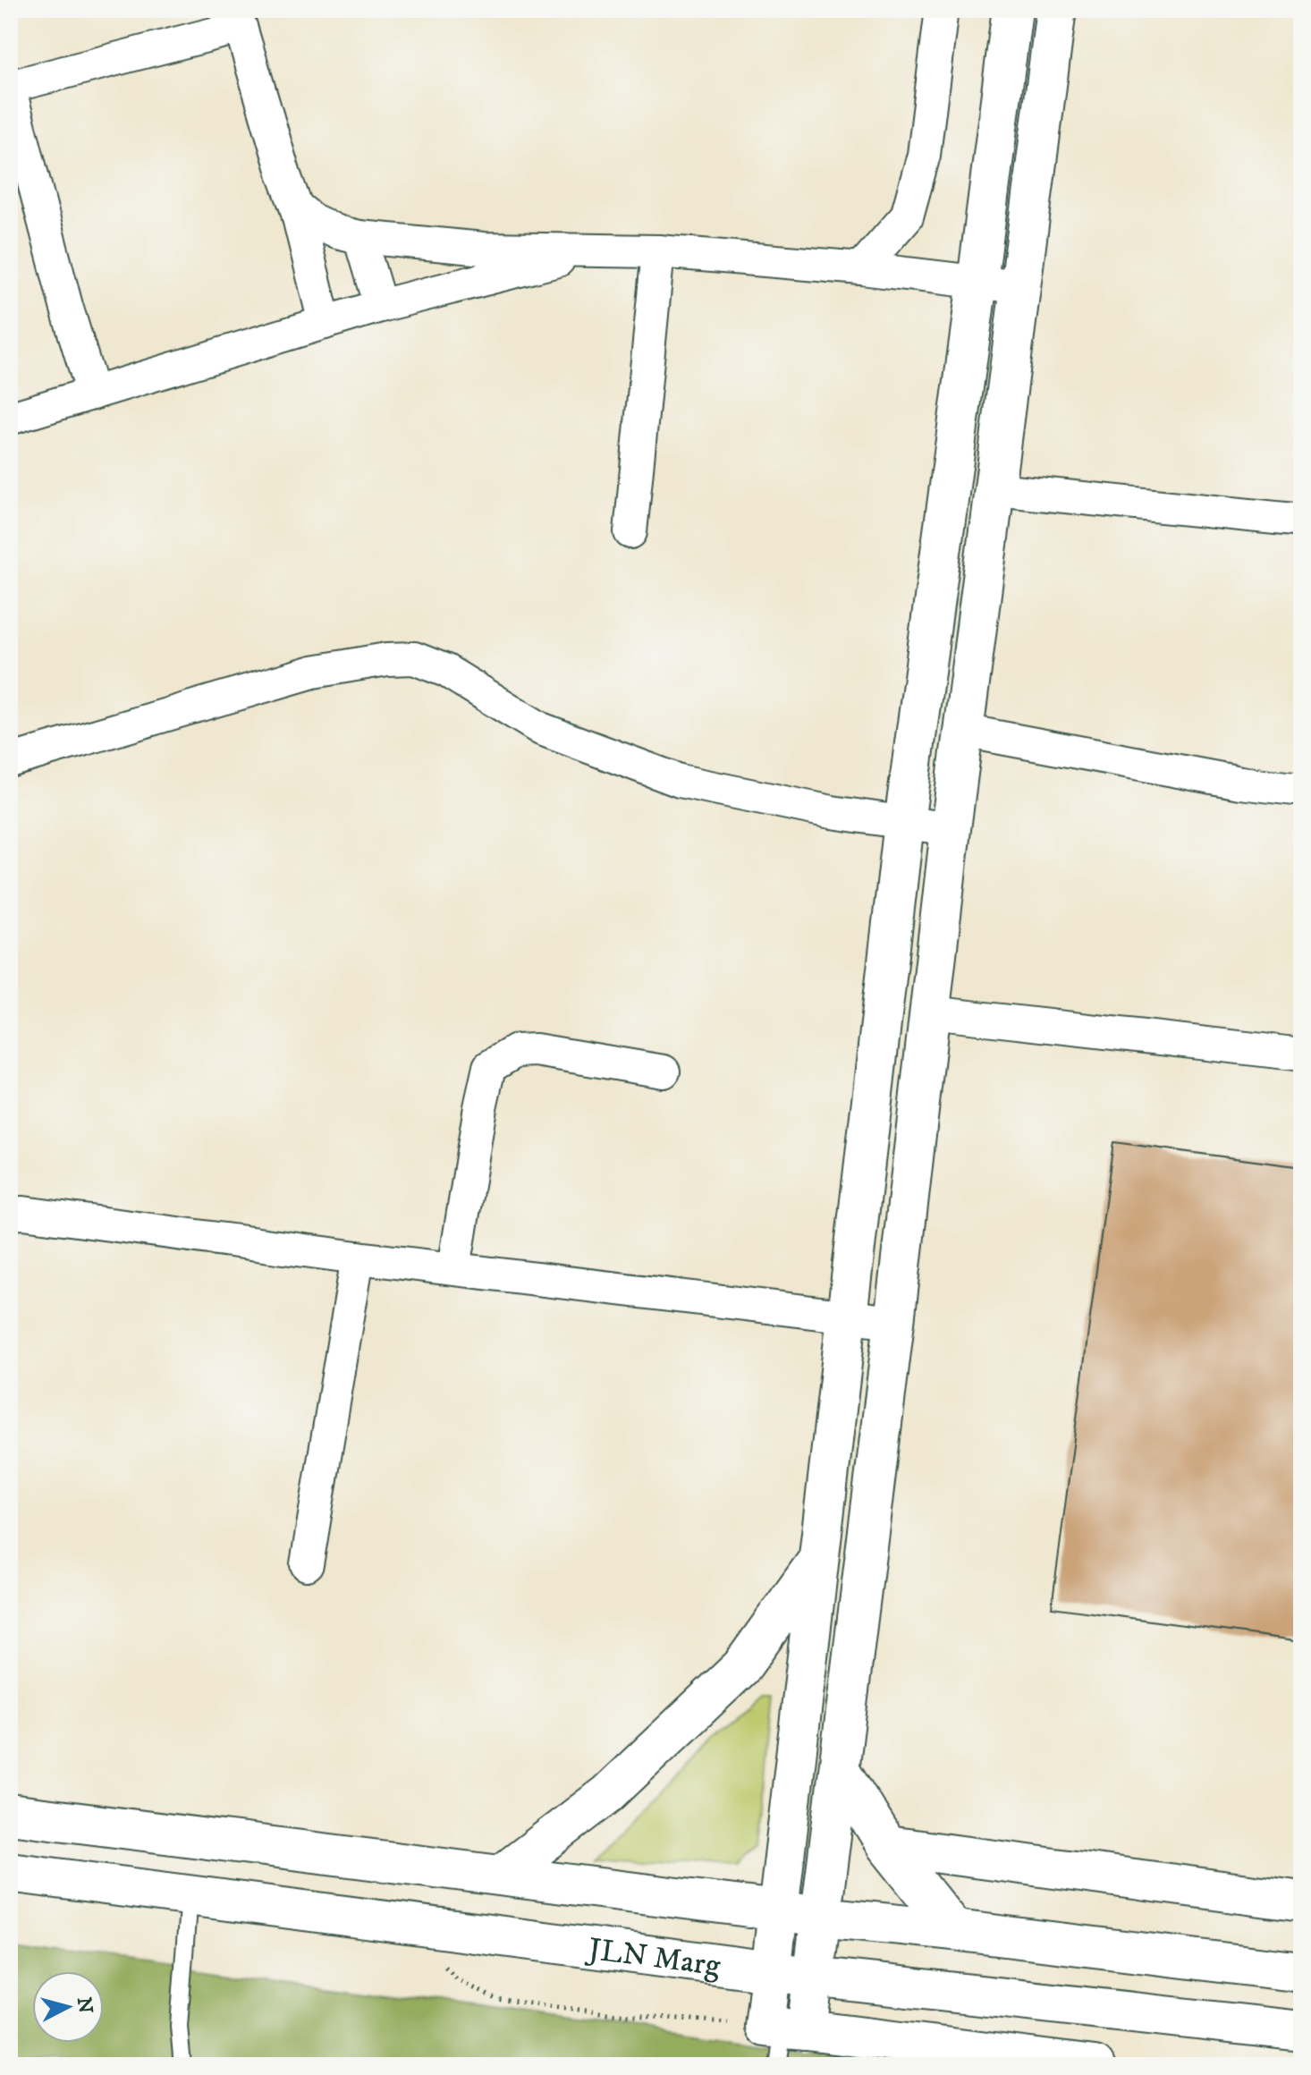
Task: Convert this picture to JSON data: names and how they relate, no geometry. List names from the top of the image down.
{
  "streets": {
    "street": ["JLN Marg"]
  },
  "north": "right"
}
